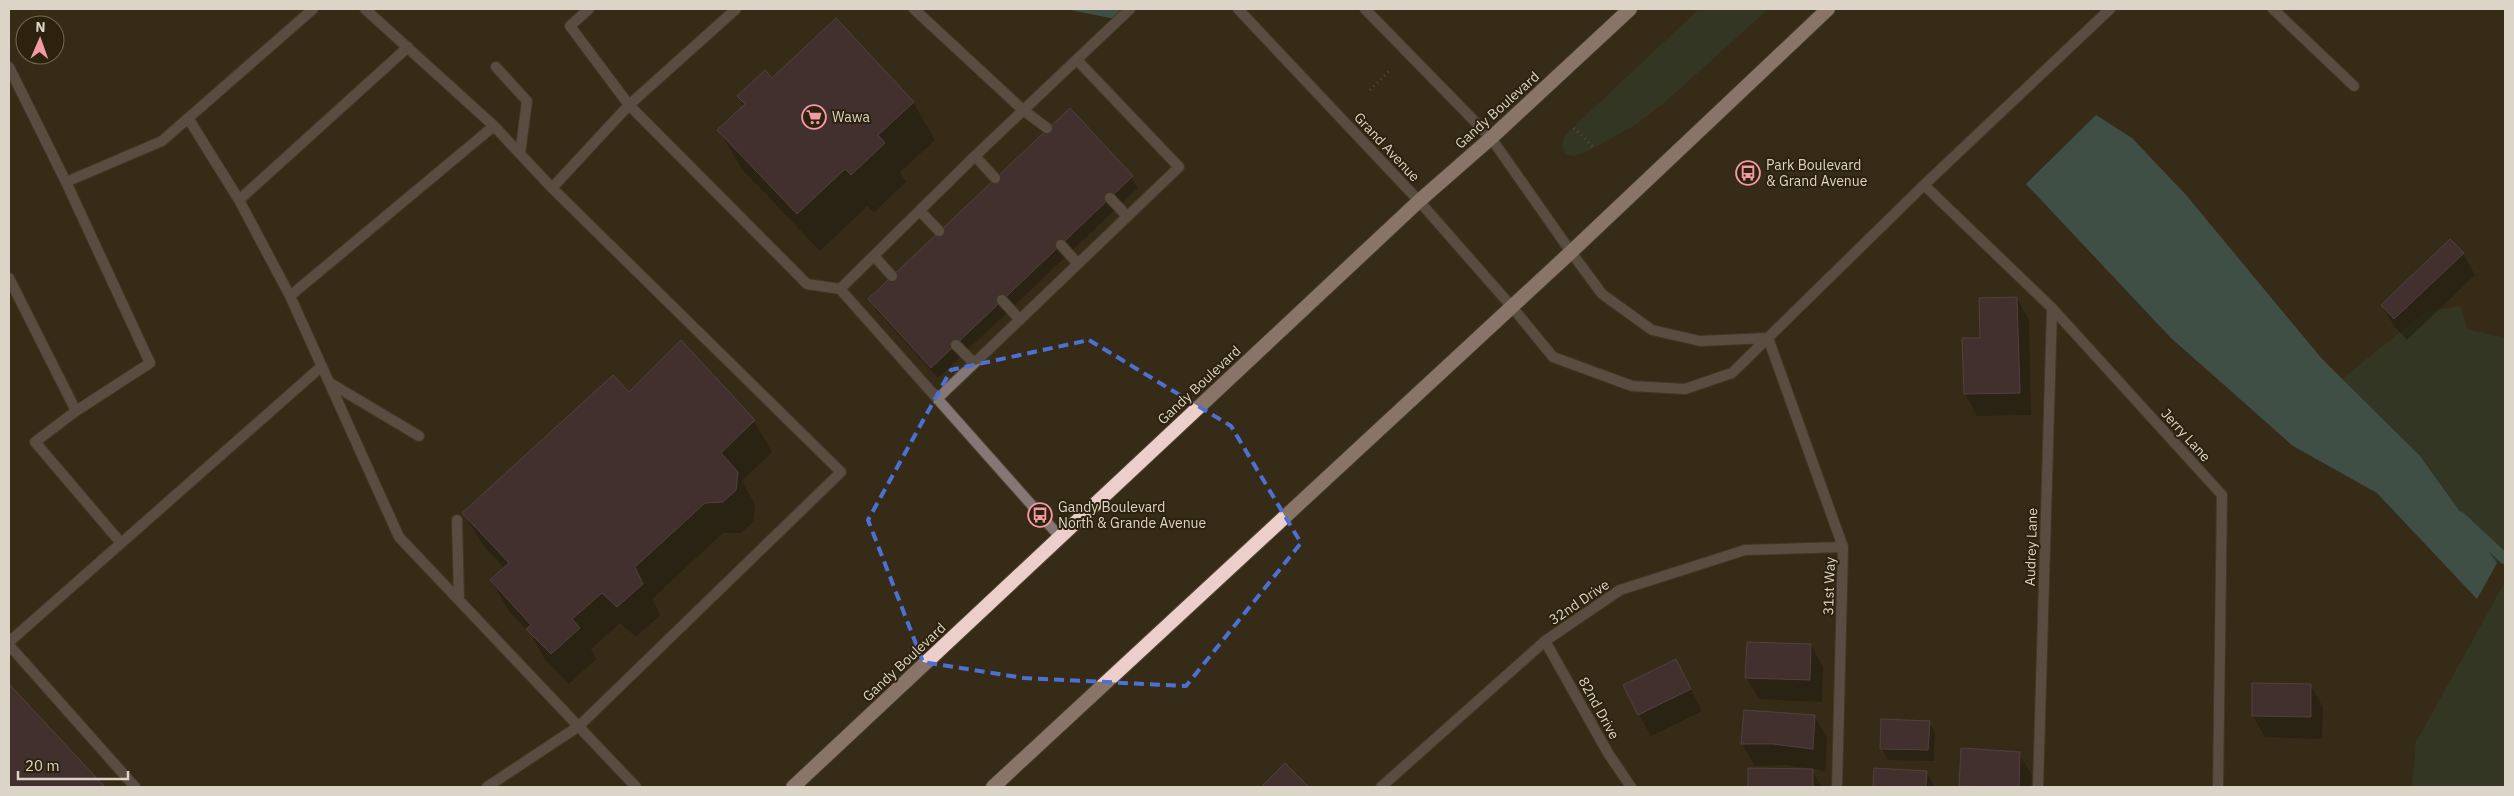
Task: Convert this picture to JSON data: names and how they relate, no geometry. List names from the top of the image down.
{
  "streets": {
    "highway": ["Gandy Boulevard"],
    "street": [
      "Grand Avenue",
      "Jerry Lane",
      "Audrey Lane",
      "31st Way",
      "32nd Drive",
      "82nd Drive"
    ]
  },
  "crossings": [
    ["Gandy Boulevard", "Grand Avenue"],
    ["Grand Avenue", "Jerry Lane"],
    ["Grand Avenue", "31st Way"],
    ["Jerry Lane", "Audrey Lane"],
    ["31st Way", "32nd Drive"],
    ["32nd Drive", "82nd Drive"]
  ],
  "places": {
    "supermarket": ["Wawa"],
    "bus stop": ["Park Boulevard & Grand Avenue", "Gandy Boulevard North & Grande Avenue"]
  },
  "scale_bar": "20 m",
  "north": "top"
}
